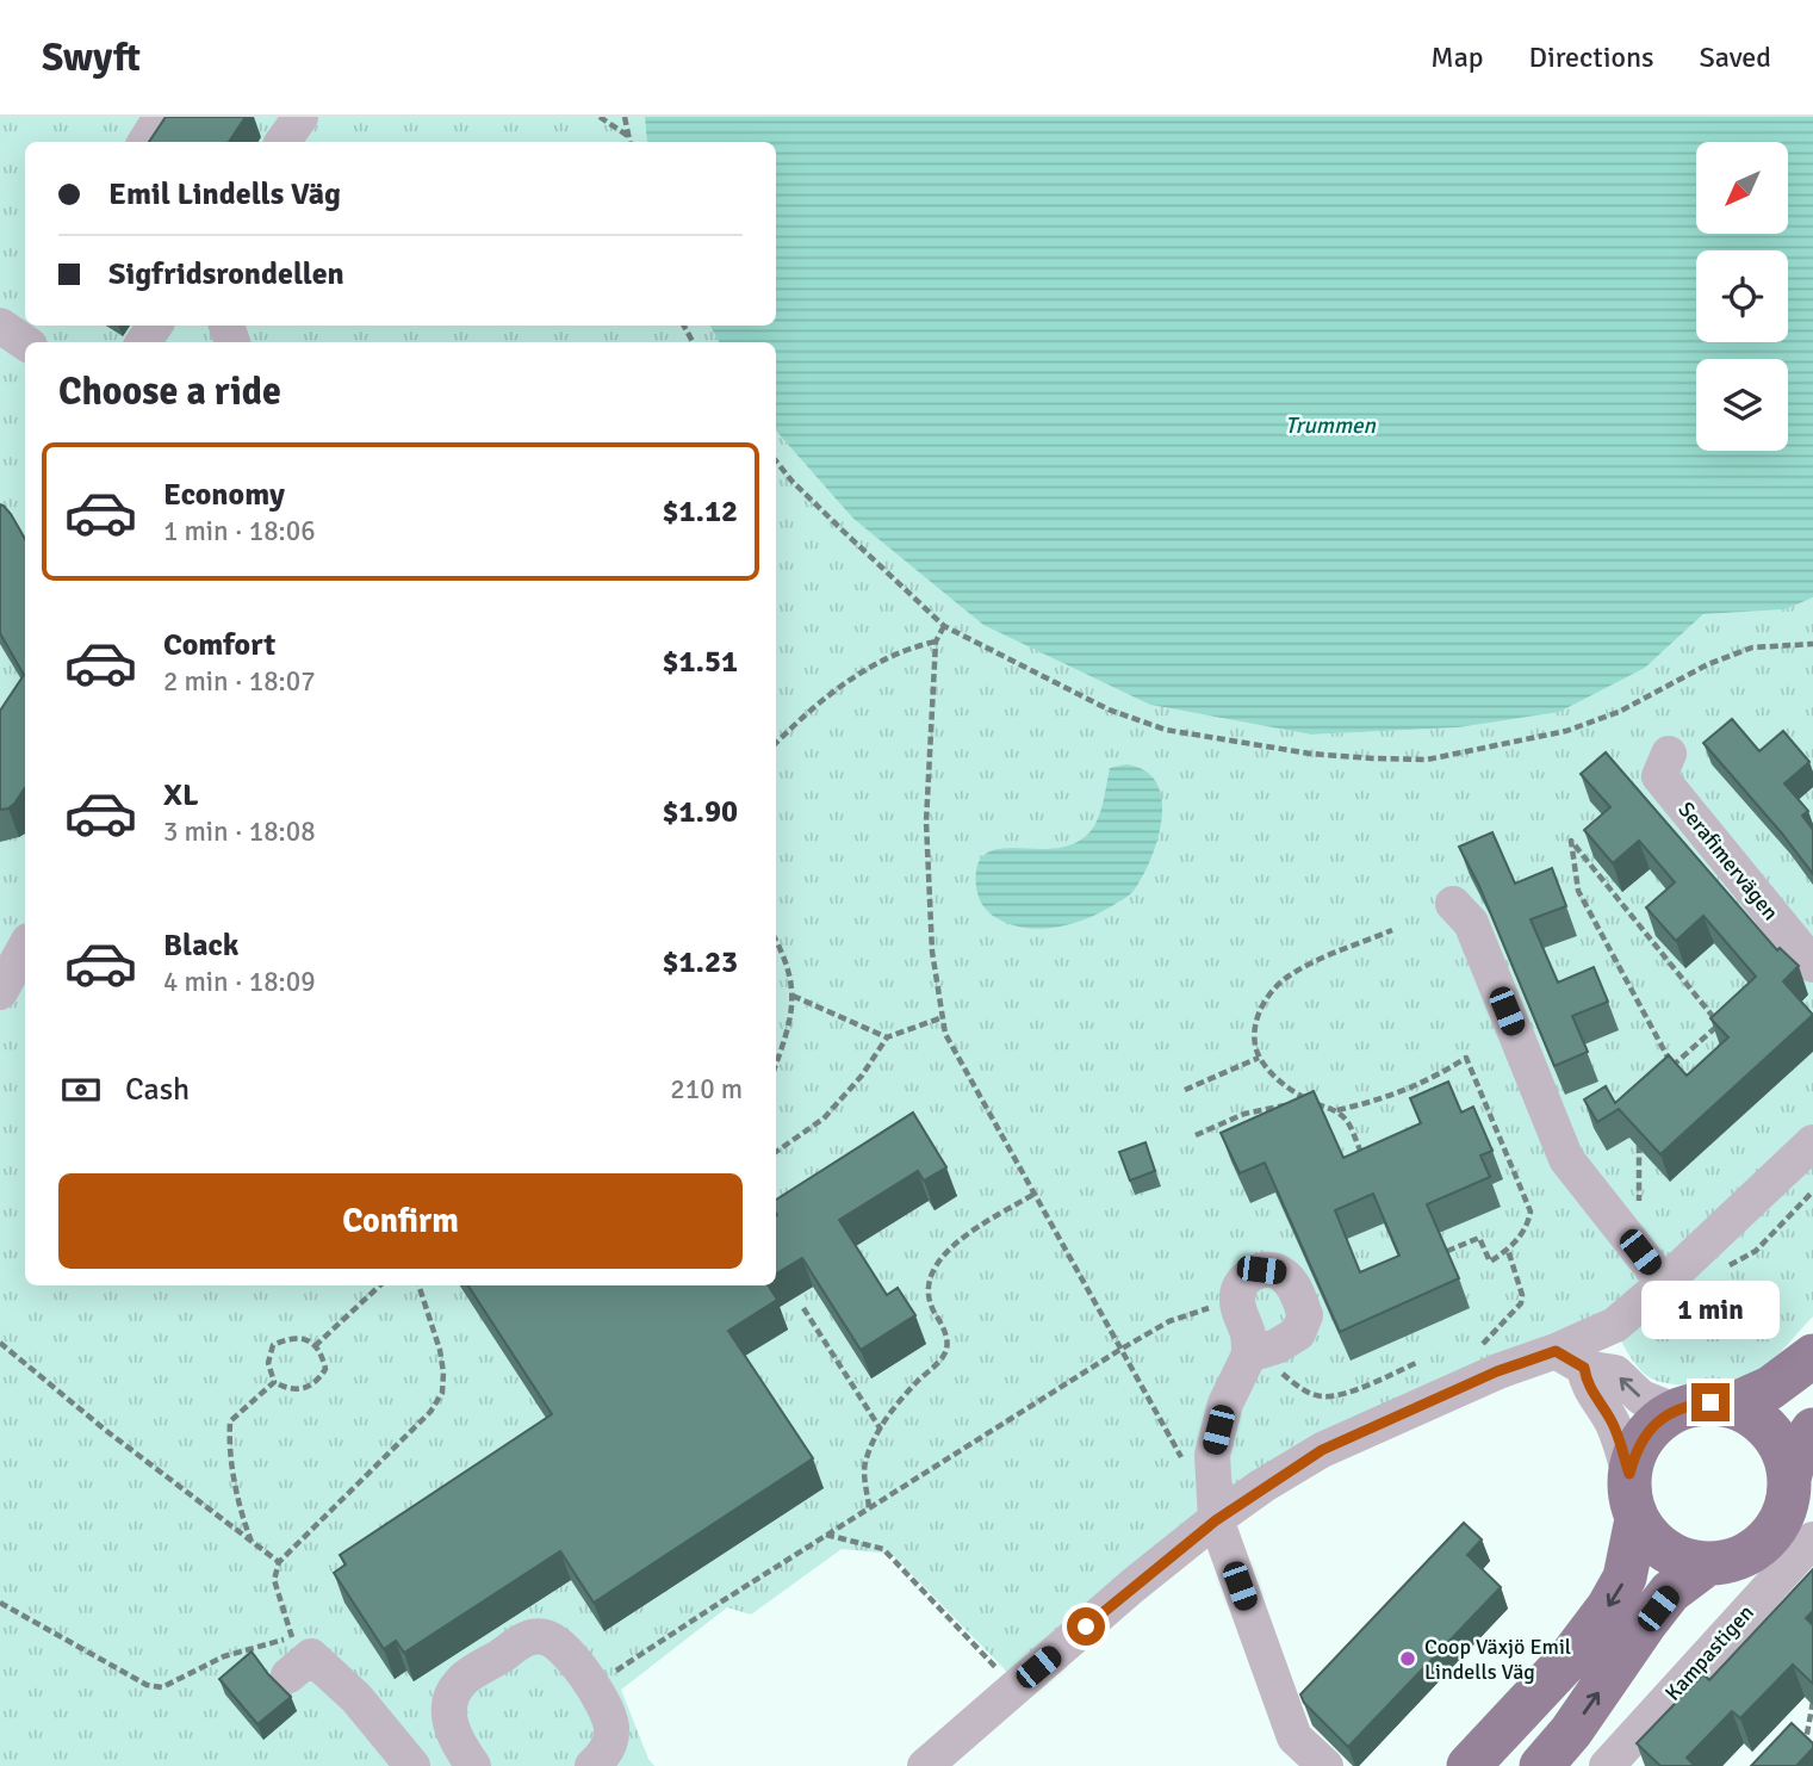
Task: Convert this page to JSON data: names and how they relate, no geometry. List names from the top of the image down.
{
  "streets": {
    "street": ["Serafimervägen", "Kampastigen"]
  },
  "water": ["Trummen"],
  "places": ["Coop Växjö Emil Lindells Väg"],
  "north": "bottom left",
  "page": {
    "header": "Swyft",
    "nav": ["Map", "Directions", "Saved"],
    "banner": ["Emil Lindells Väg", "Sigfridsrondellen"],
    "heading": "Choose a ride",
    "list": [
      {
        "name": "Economy",
        "note": "1 min · 18:06",
        "value": "$1.12"
      },
      {
        "name": "Comfort",
        "note": "2 min · 18:07",
        "value": "$1.51"
      },
      {
        "name": "XL",
        "note": "3 min · 18:08",
        "value": "$1.90"
      },
      {
        "name": "Black",
        "note": "4 min · 18:09",
        "value": "$1.23"
      }
    ],
    "pay": ["Cash", "210 m"],
    "buttons": "Confirm",
    "bubble": "1 min"
  }
}
